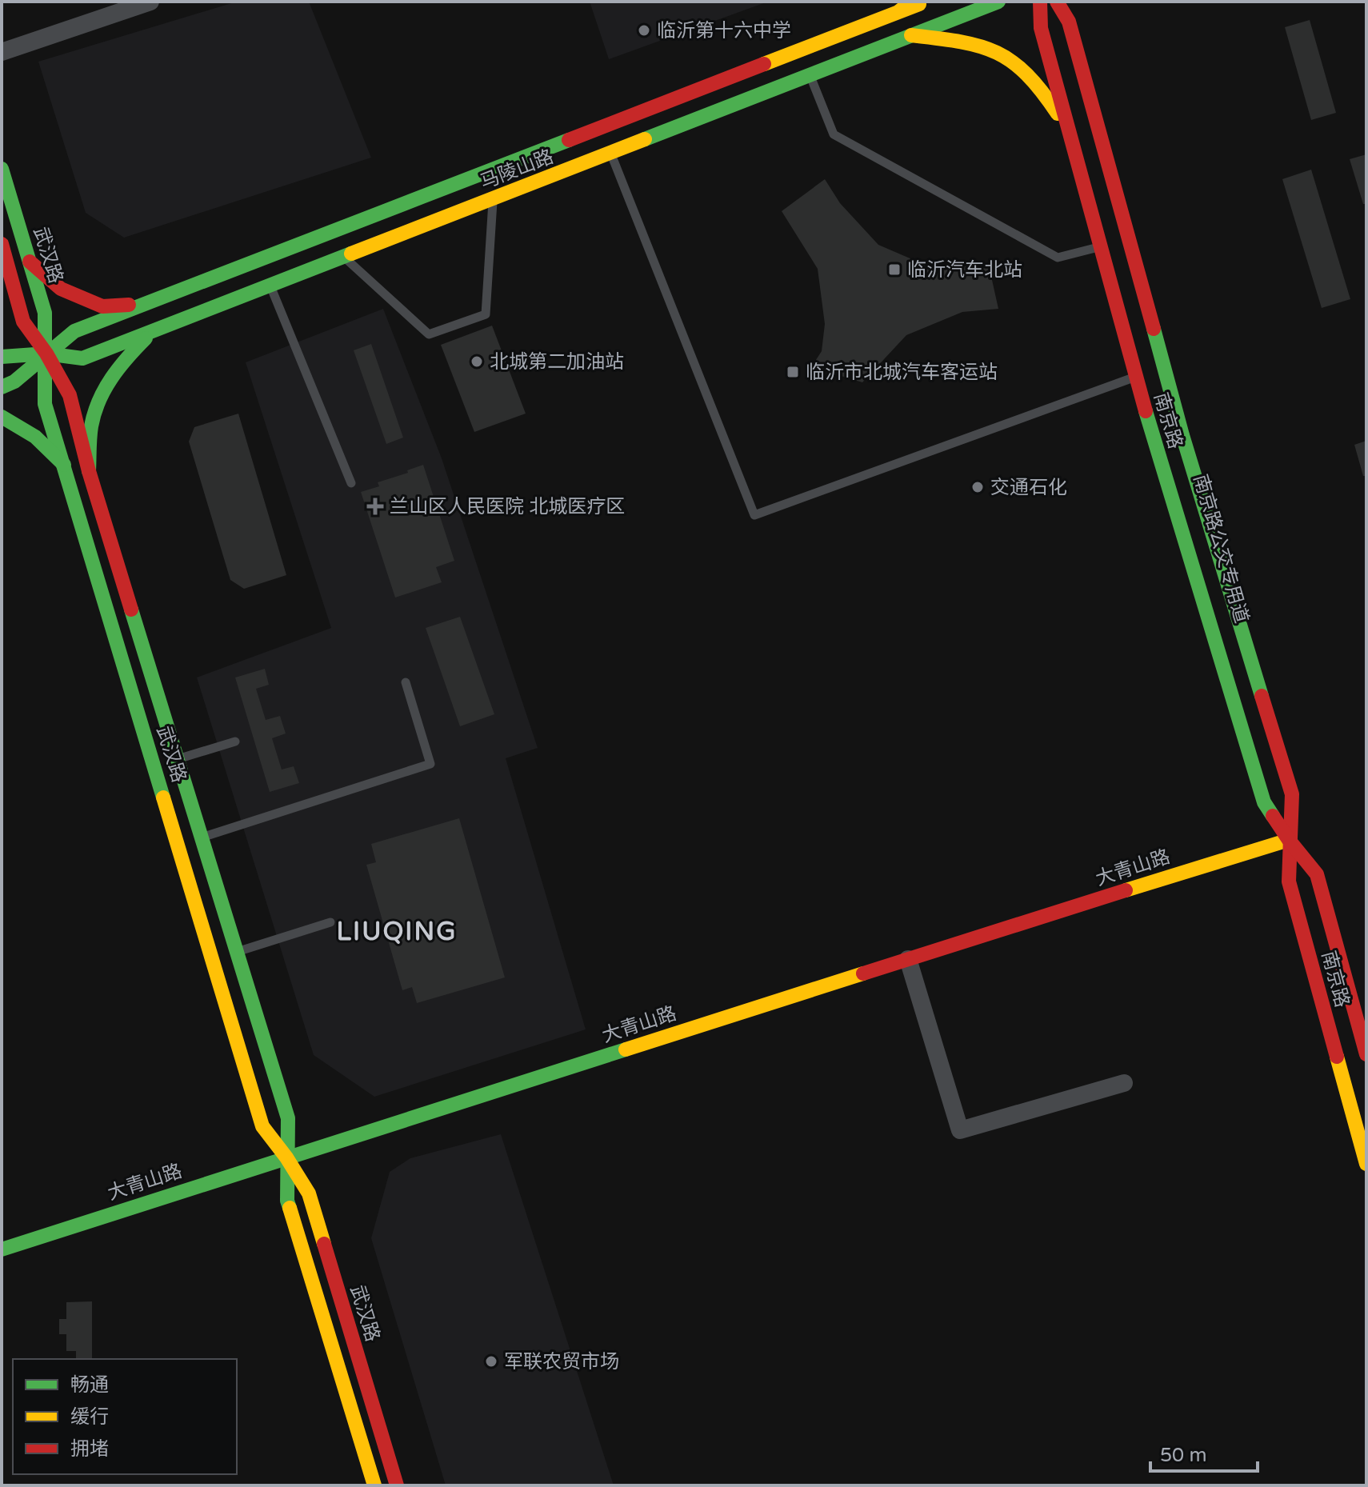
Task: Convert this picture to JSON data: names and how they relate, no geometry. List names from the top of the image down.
{
  "streets": {
    "main road": [
      "马陵山路",
      "武汉路",
      "南京路",
      "大青山路"
    ]
  },
  "crossings": [
    ["马陵山路", "武汉路"],
    ["武汉路", "大青山路"],
    ["南京路", "大青山路"]
  ],
  "districts": ["LIUQING"],
  "places": {
    "other": [
      "临沂第十六中学",
      "北城第二加油站",
      "交通石化",
      "军联农贸市场"
    ],
    "transit": ["临沂汽车北站", "临沂市北城汽车客运站"],
    "health": ["兰山区人民医院 北城医疗区"]
  },
  "legend": ["畅通", "缓行", "拥堵"],
  "scale_bar": "50 m"
}
